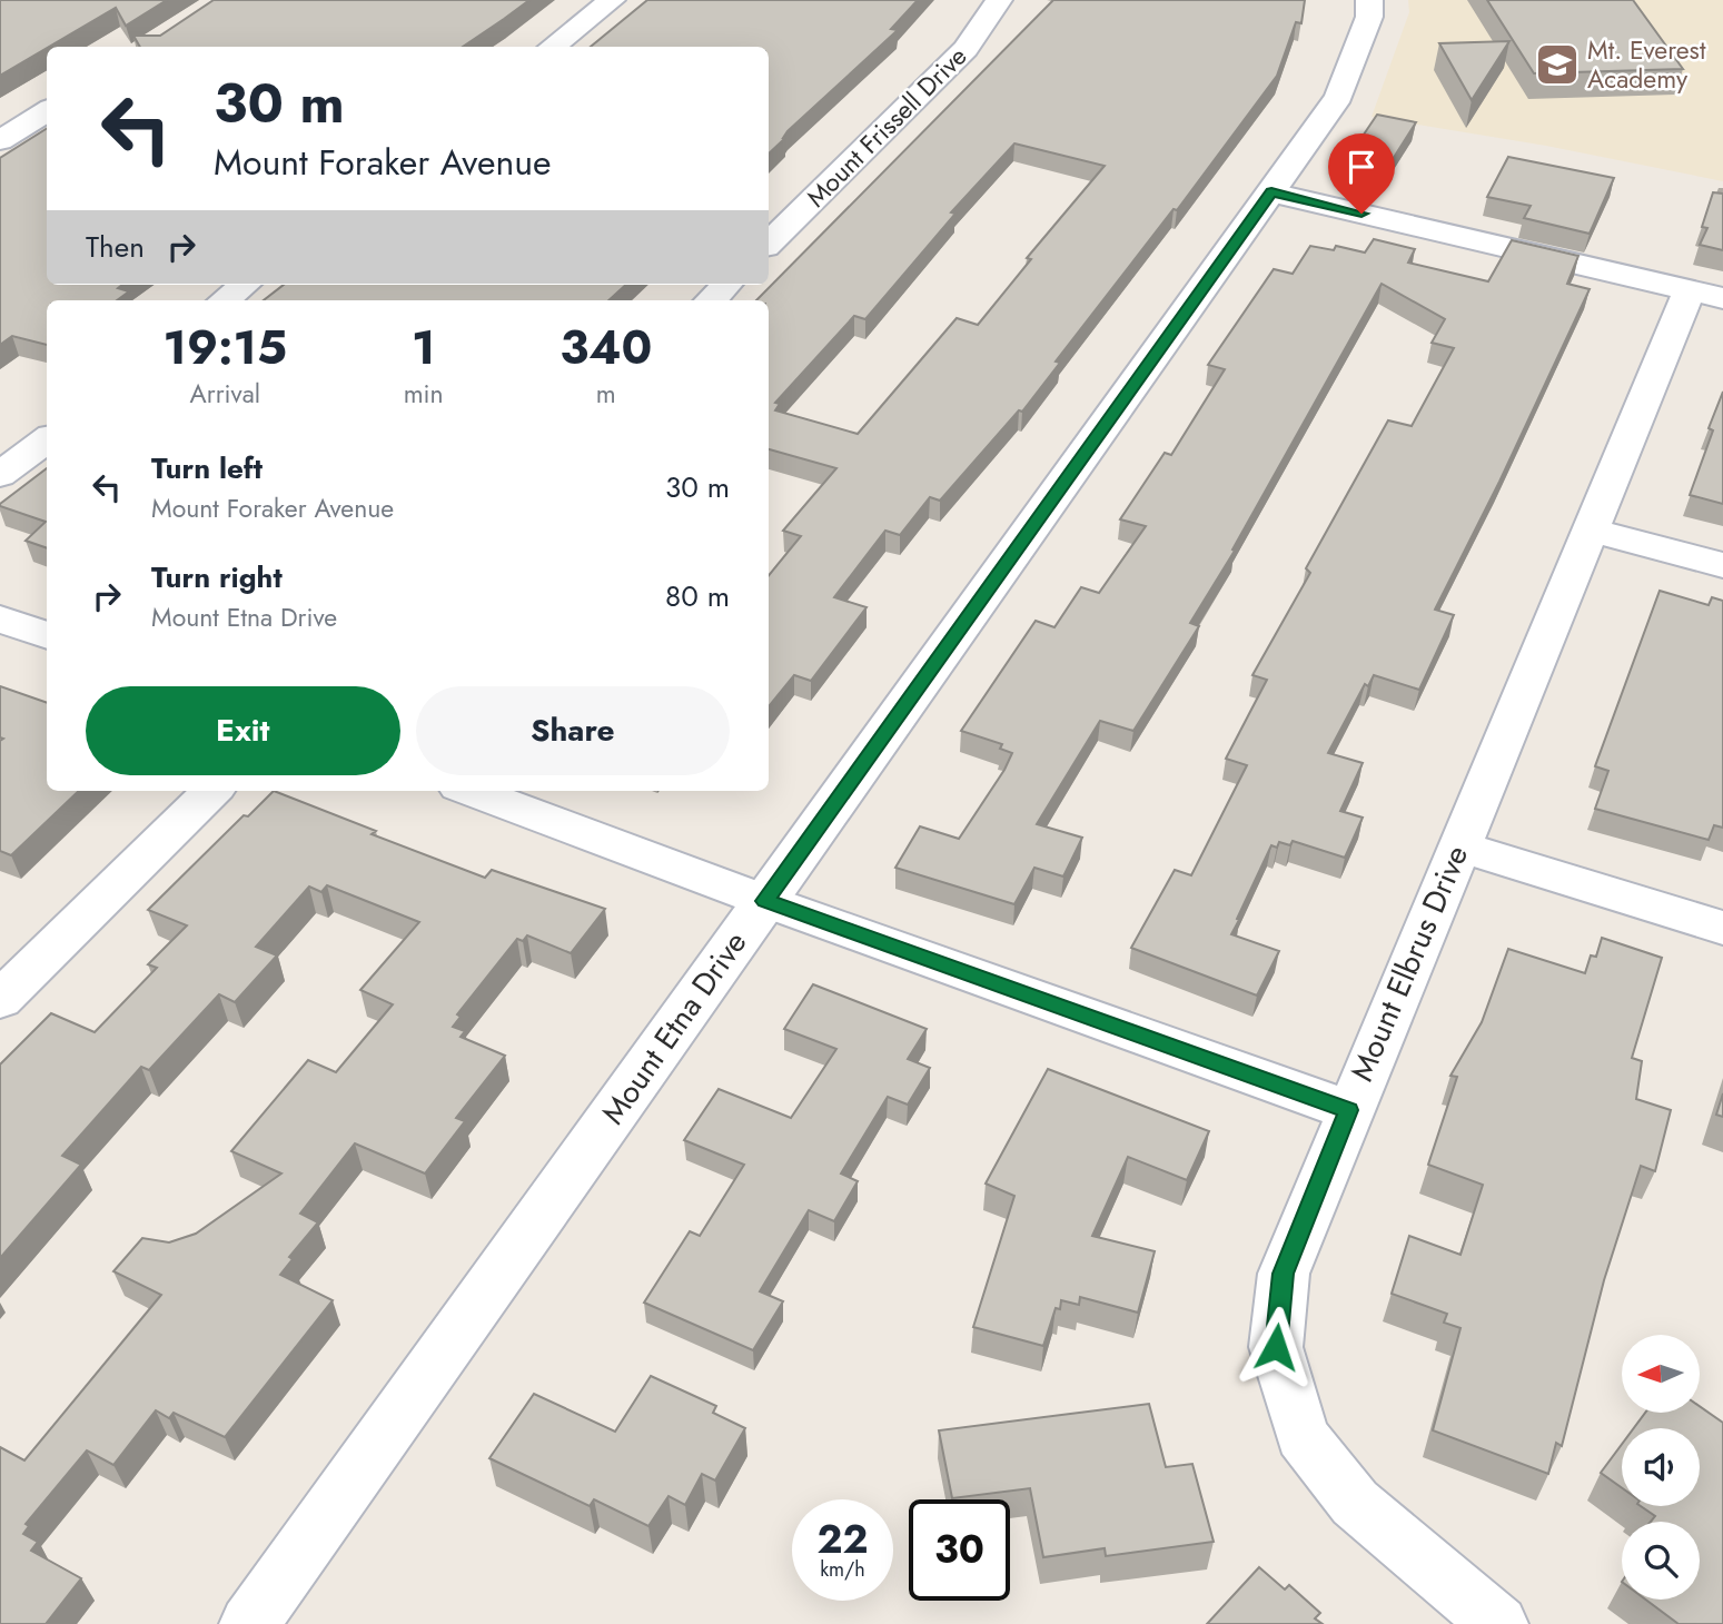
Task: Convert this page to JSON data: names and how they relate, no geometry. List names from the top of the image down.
{
  "streets": {
    "street": ["Mount Frissell Drive", "Mount Elbrus Drive", "Mount Etna Drive"]
  },
  "places": {
    "school or university": ["Mt. Everest Academy"]
  },
  "north": "left",
  "page": {
    "turn": ["30 m", "Mount Foraker Avenue"],
    "then": "Then",
    "eta": [
      "19:15",
      "Arrival",
      "1",
      "min",
      "340",
      "m"
    ],
    "list": [
      {
        "name": "Turn left",
        "note": "Mount Foraker Avenue",
        "value": "30 m"
      },
      {
        "name": "Turn right",
        "note": "Mount Etna Drive",
        "value": "80 m"
      }
    ],
    "buttons": ["Exit", "Share"],
    "speed": "22 km/h",
    "limit": "30"
  }
}
